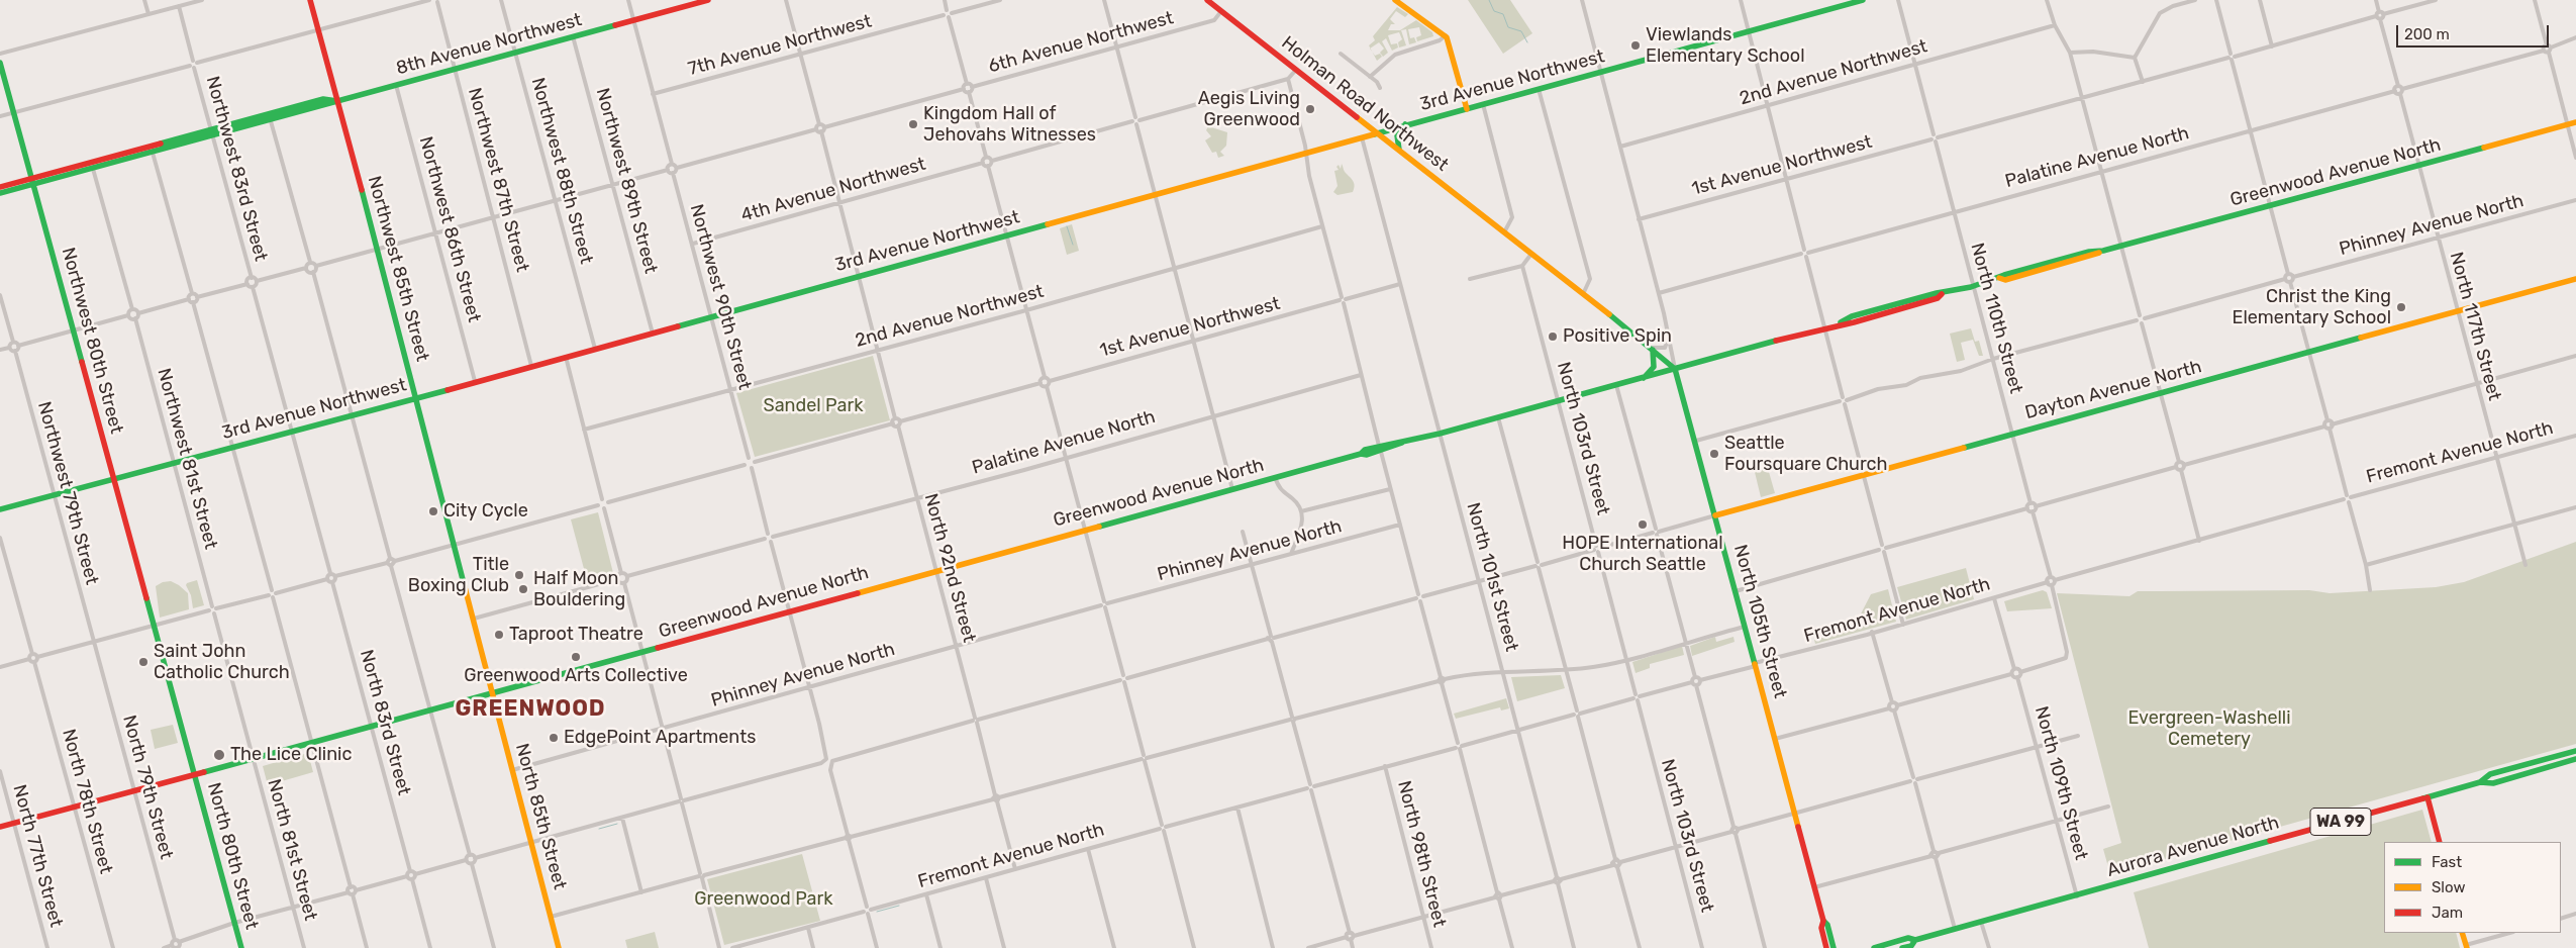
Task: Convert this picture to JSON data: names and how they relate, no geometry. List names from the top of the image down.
{
  "streets": {
    "main road": [
      "8th Avenue Northwest",
      "3rd Avenue Northwest",
      "Holman Road Northwest",
      "Greenwood Avenue North",
      "Northwest 85th Street",
      "Northwest 80th Street",
      "Dayton Avenue North",
      "North 105th Street",
      "North 85th Street",
      "WA 99",
      "Aurora Avenue North",
      "North 80th Street"
    ],
    "street": [
      "6th Avenue Northwest",
      "7th Avenue Northwest",
      "2nd Avenue Northwest",
      "Palatine Avenue North",
      "1st Avenue Northwest",
      "Northwest 83rd Street",
      "Northwest 88th Street",
      "Northwest 87th Street",
      "Northwest 89th Street",
      "4th Avenue Northwest",
      "Phinney Avenue North",
      "Northwest 86th Street",
      "Northwest 90th Street",
      "North 110th Street",
      "North 117th Street",
      "North 103rd Street",
      "Fremont Avenue North",
      "Northwest 81st Street",
      "Northwest 79th Street",
      "North 92nd Street",
      "North 101st Street",
      "North 83rd Street",
      "North 109th Street",
      "North 79th Street",
      "North 78th Street",
      "North 81st Street",
      "North 98th Street",
      "North 77th Street"
    ]
  },
  "crossings": [
    ["6th Avenue Northwest", "Holman Road Northwest"],
    ["8th Avenue Northwest", "Northwest 83rd Street"],
    ["8th Avenue Northwest", "Northwest 88th Street"],
    ["8th Avenue Northwest", "Northwest 87th Street"],
    ["8th Avenue Northwest", "Northwest 89th Street"],
    ["8th Avenue Northwest", "Northwest 86th Street"],
    ["8th Avenue Northwest", "Northwest 85th Street"],
    ["8th Avenue Northwest", "Northwest 80th Street"],
    ["2nd Avenue Northwest", "Northwest 90th Street"],
    ["2nd Avenue Northwest", "North 110th Street"],
    ["2nd Avenue Northwest", "North 105th Street"],
    ["3rd Avenue Northwest", "Holman Road Northwest"],
    ["3rd Avenue Northwest", "Northwest 83rd Street"],
    ["3rd Avenue Northwest", "Northwest 88th Street"],
    ["3rd Avenue Northwest", "Northwest 87th Street"],
    ["3rd Avenue Northwest", "Northwest 89th Street"],
    ["3rd Avenue Northwest", "Northwest 86th Street"],
    ["3rd Avenue Northwest", "Northwest 85th Street"],
    ["3rd Avenue Northwest", "Northwest 90th Street"],
    ["3rd Avenue Northwest", "Northwest 80th Street"],
    ["3rd Avenue Northwest", "Northwest 81st Street"],
    ["3rd Avenue Northwest", "Northwest 79th Street"],
    ["3rd Avenue Northwest", "North 101st Street"],
    ["3rd Avenue Northwest", "North 105th Street"],
    ["Holman Road Northwest", "Greenwood Avenue North"],
    ["Holman Road Northwest", "North 105th Street"],
    ["Palatine Avenue North", "North 110th Street"],
    ["Palatine Avenue North", "North 117th Street"],
    ["Palatine Avenue North", "North 92nd Street"],
    ["Palatine Avenue North", "North 105th Street"],
    ["1st Avenue Northwest", "North 110th Street"],
    ["1st Avenue Northwest", "North 117th Street"],
    ["1st Avenue Northwest", "North 101st Street"],
    ["1st Avenue Northwest", "North 105th Street"],
    ["Greenwood Avenue North", "North 110th Street"],
    ["Greenwood Avenue North", "North 117th Street"],
    ["Greenwood Avenue North", "North 103rd Street"],
    ["Greenwood Avenue North", "North 92nd Street"],
    ["Greenwood Avenue North", "North 101st Street"],
    ["Greenwood Avenue North", "North 105th Street"],
    ["Greenwood Avenue North", "North 83rd Street"],
    ["Greenwood Avenue North", "North 79th Street"],
    ["Greenwood Avenue North", "North 78th Street"],
    ["Greenwood Avenue North", "North 85th Street"],
    ["Greenwood Avenue North", "North 81st Street"],
    ["Greenwood Avenue North", "North 77th Street"],
    ["Greenwood Avenue North", "North 80th Street"],
    ["4th Avenue Northwest", "Northwest 90th Street"],
    ["Phinney Avenue North", "North 117th Street"],
    ["Phinney Avenue North", "North 92nd Street"],
    ["Phinney Avenue North", "North 85th Street"],
    ["Northwest 85th Street", "North 85th Street"],
    ["North 110th Street", "Dayton Avenue North"],
    ["North 117th Street", "Dayton Avenue North"],
    ["North 117th Street", "Fremont Avenue North"],
    ["Northwest 80th Street", "North 80th Street"],
    ["Dayton Avenue North", "North 103rd Street"],
    ["Dayton Avenue North", "North 92nd Street"],
    ["Dayton Avenue North", "North 101st Street"],
    ["Dayton Avenue North", "North 105th Street"],
    ["North 103rd Street", "Fremont Avenue North"],
    ["Fremont Avenue North", "North 92nd Street"],
    ["Fremont Avenue North", "North 101st Street"],
    ["Fremont Avenue North", "North 105th Street"],
    ["Fremont Avenue North", "North 98th Street"],
    ["Northwest 81st Street", "North 81st Street"],
    ["Northwest 79th Street", "North 79th Street"],
    ["North 109th Street", "Aurora Avenue North"]
  ],
  "districts": ["GREENWOOD"],
  "parks": ["Sandel Park", "Evergreen-Washelli Cemetery", "Greenwood Park"],
  "places": [
    "Viewlands Elementary School",
    "Aegis Living Greenwood",
    "Kingdom Hall of Jehovahs Witnesses",
    "Christ the King Elementary School",
    "Positive Spin",
    "Seattle Foursquare Church",
    "City Cycle",
    "HOPE International Church Seattle",
    "Title Boxing Club",
    "Half Moon Bouldering",
    "Taproot Theatre",
    "Greenwood Arts Collective",
    "Saint John Catholic Church",
    "EdgePoint Apartments",
    "The Lice Clinic"
  ],
  "legend": ["Fast", "Slow", "Jam"],
  "scale_bar": "200 m"
}
